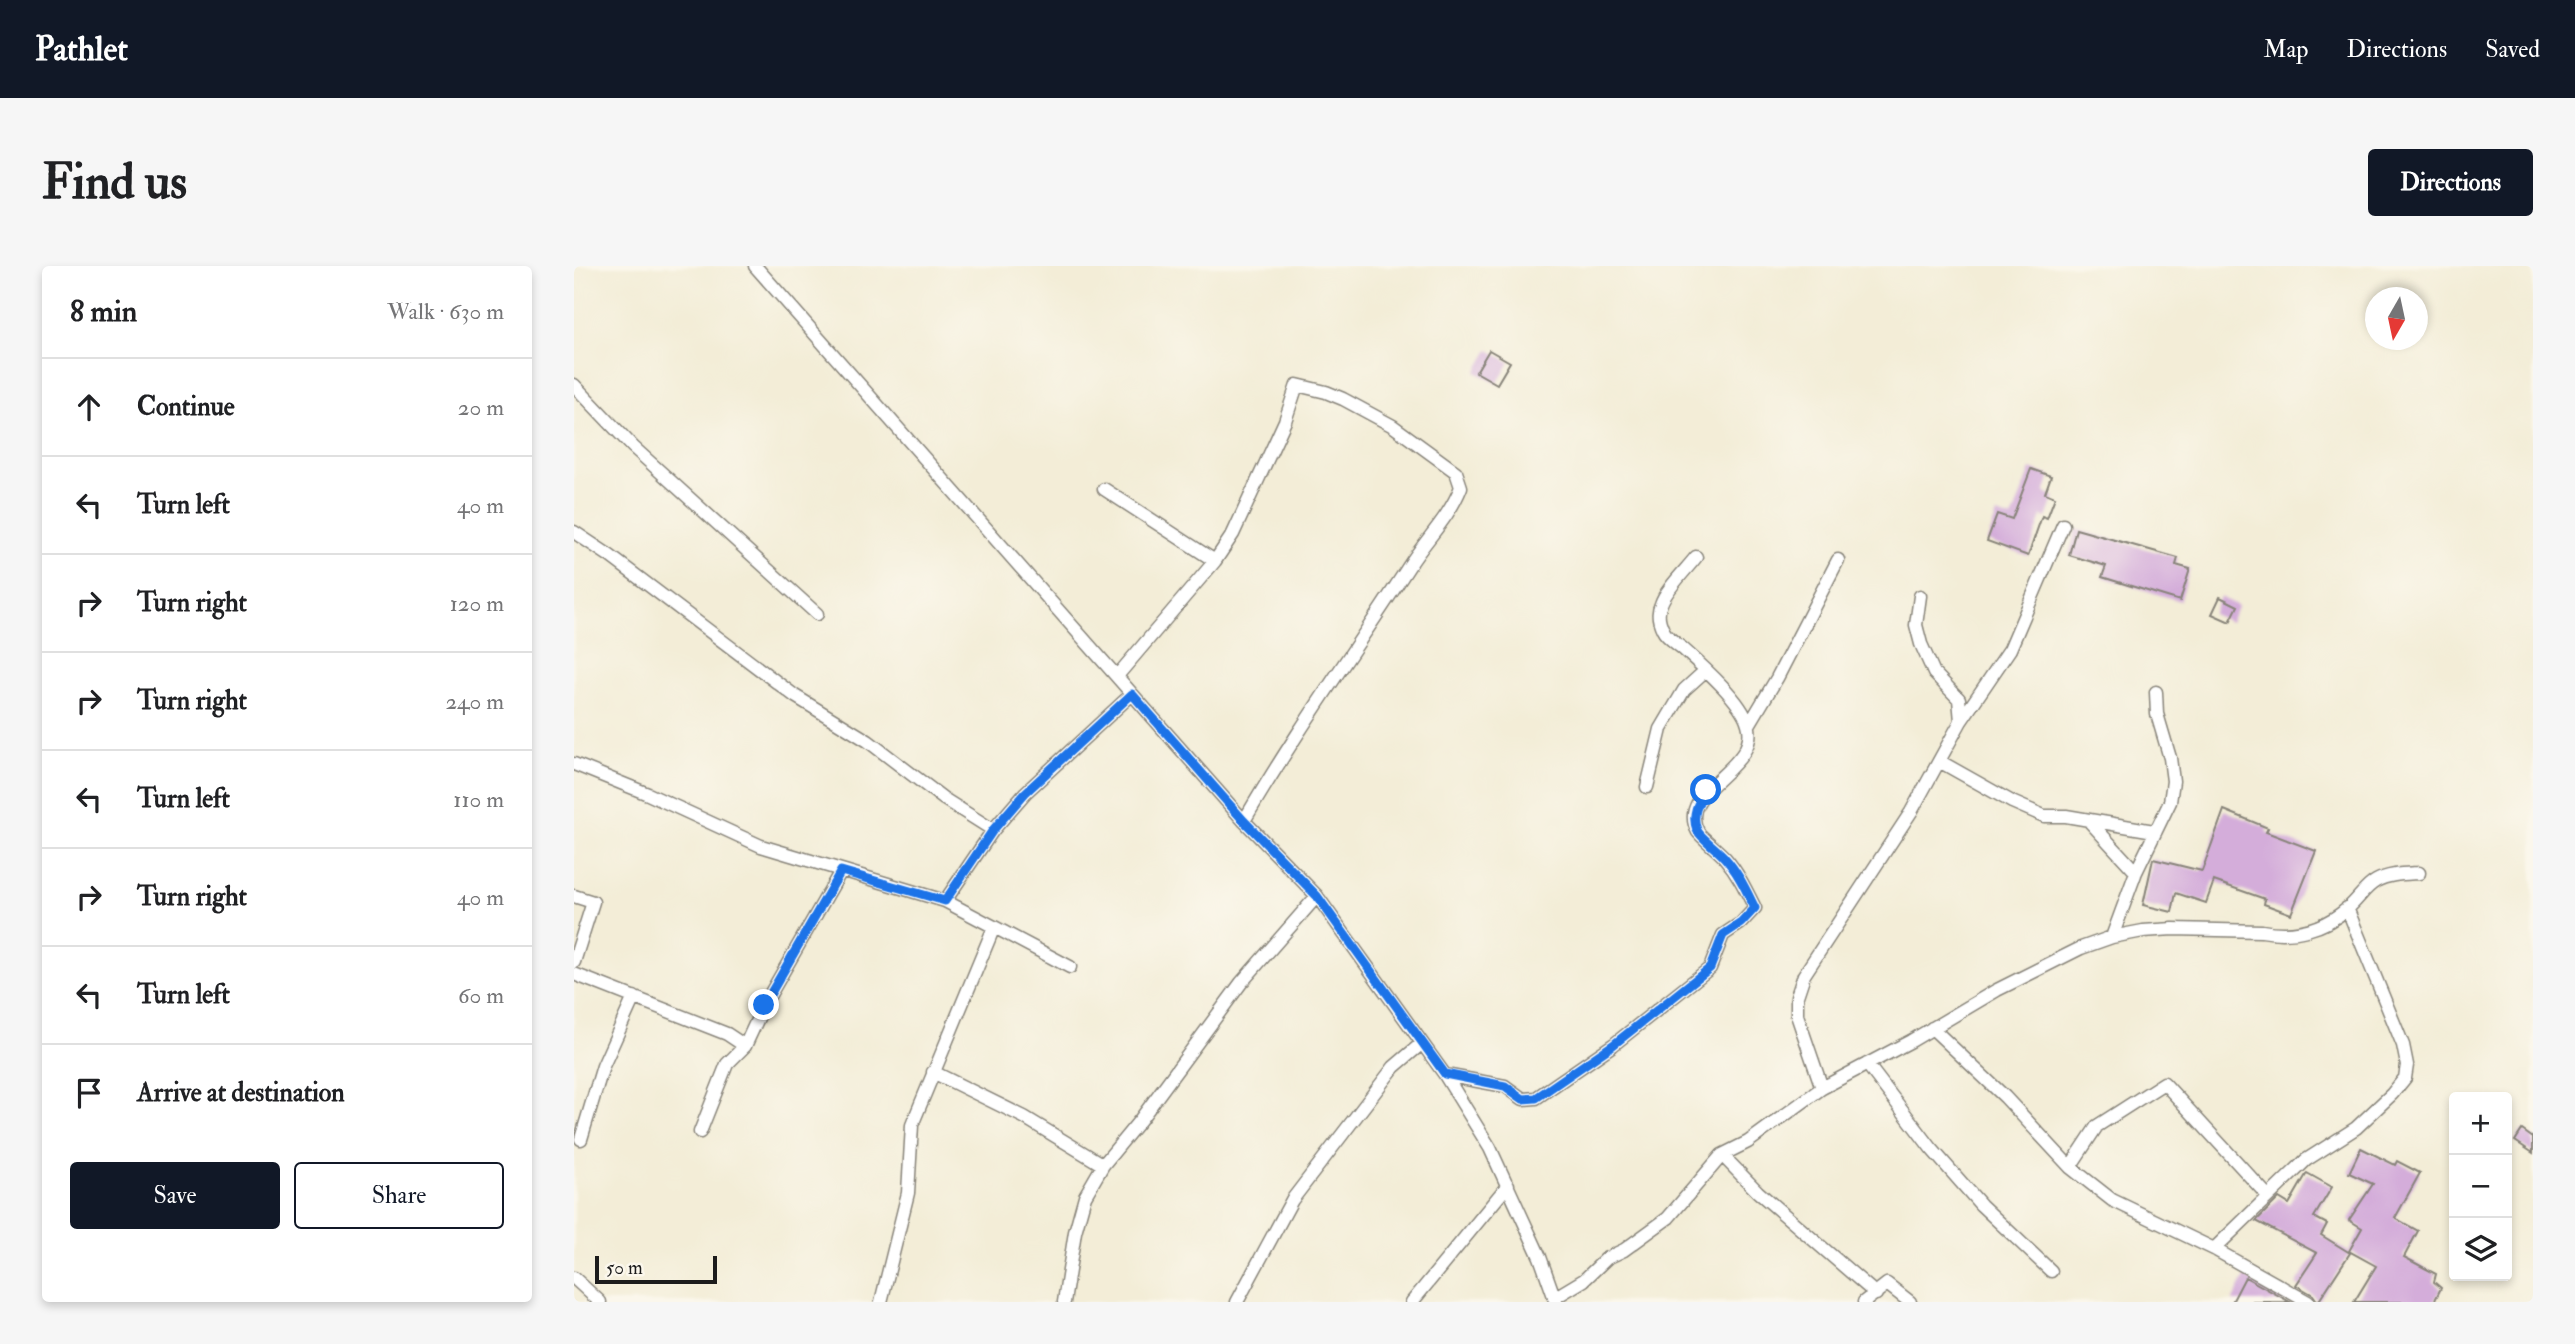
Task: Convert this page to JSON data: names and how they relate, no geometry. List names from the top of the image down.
{
  "scale_bar": "50 m",
  "north": "bottom",
  "page": {
    "header": "Pathlet",
    "nav": ["Map", "Directions", "Saved"],
    "buttons": [
      "Directions",
      ["Save", "Share"]
    ],
    "title": "Find us",
    "heading": ["8 min", "Walk · 630 m"],
    "list": [
      ["Continue", "20 m"],
      ["Turn left", "40 m"],
      ["Turn right", "120 m"],
      ["Turn right", "240 m"],
      ["Turn left", "110 m"],
      ["Turn right", "40 m"],
      ["Turn left", "60 m"],
      "Arrive at destination"
    ],
    "map_buttons": ["+", "−"],
    "scale": "50 m"
  }
}
